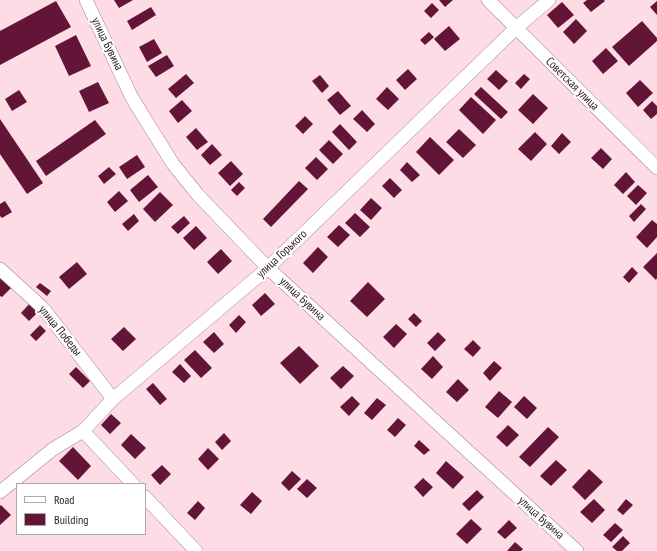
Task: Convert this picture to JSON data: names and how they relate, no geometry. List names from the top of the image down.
{
  "streets": {
    "street": [
      "улица Бувина",
      "Советская улица",
      "улица Горького",
      "улица Победы"
    ]
  },
  "crossings": [
    ["улица Бувина", "улица Горького"],
    ["Советская улица", "улица Горького"],
    ["улица Горького", "улица Победы"]
  ],
  "legend": ["Road", "Building"]
}
